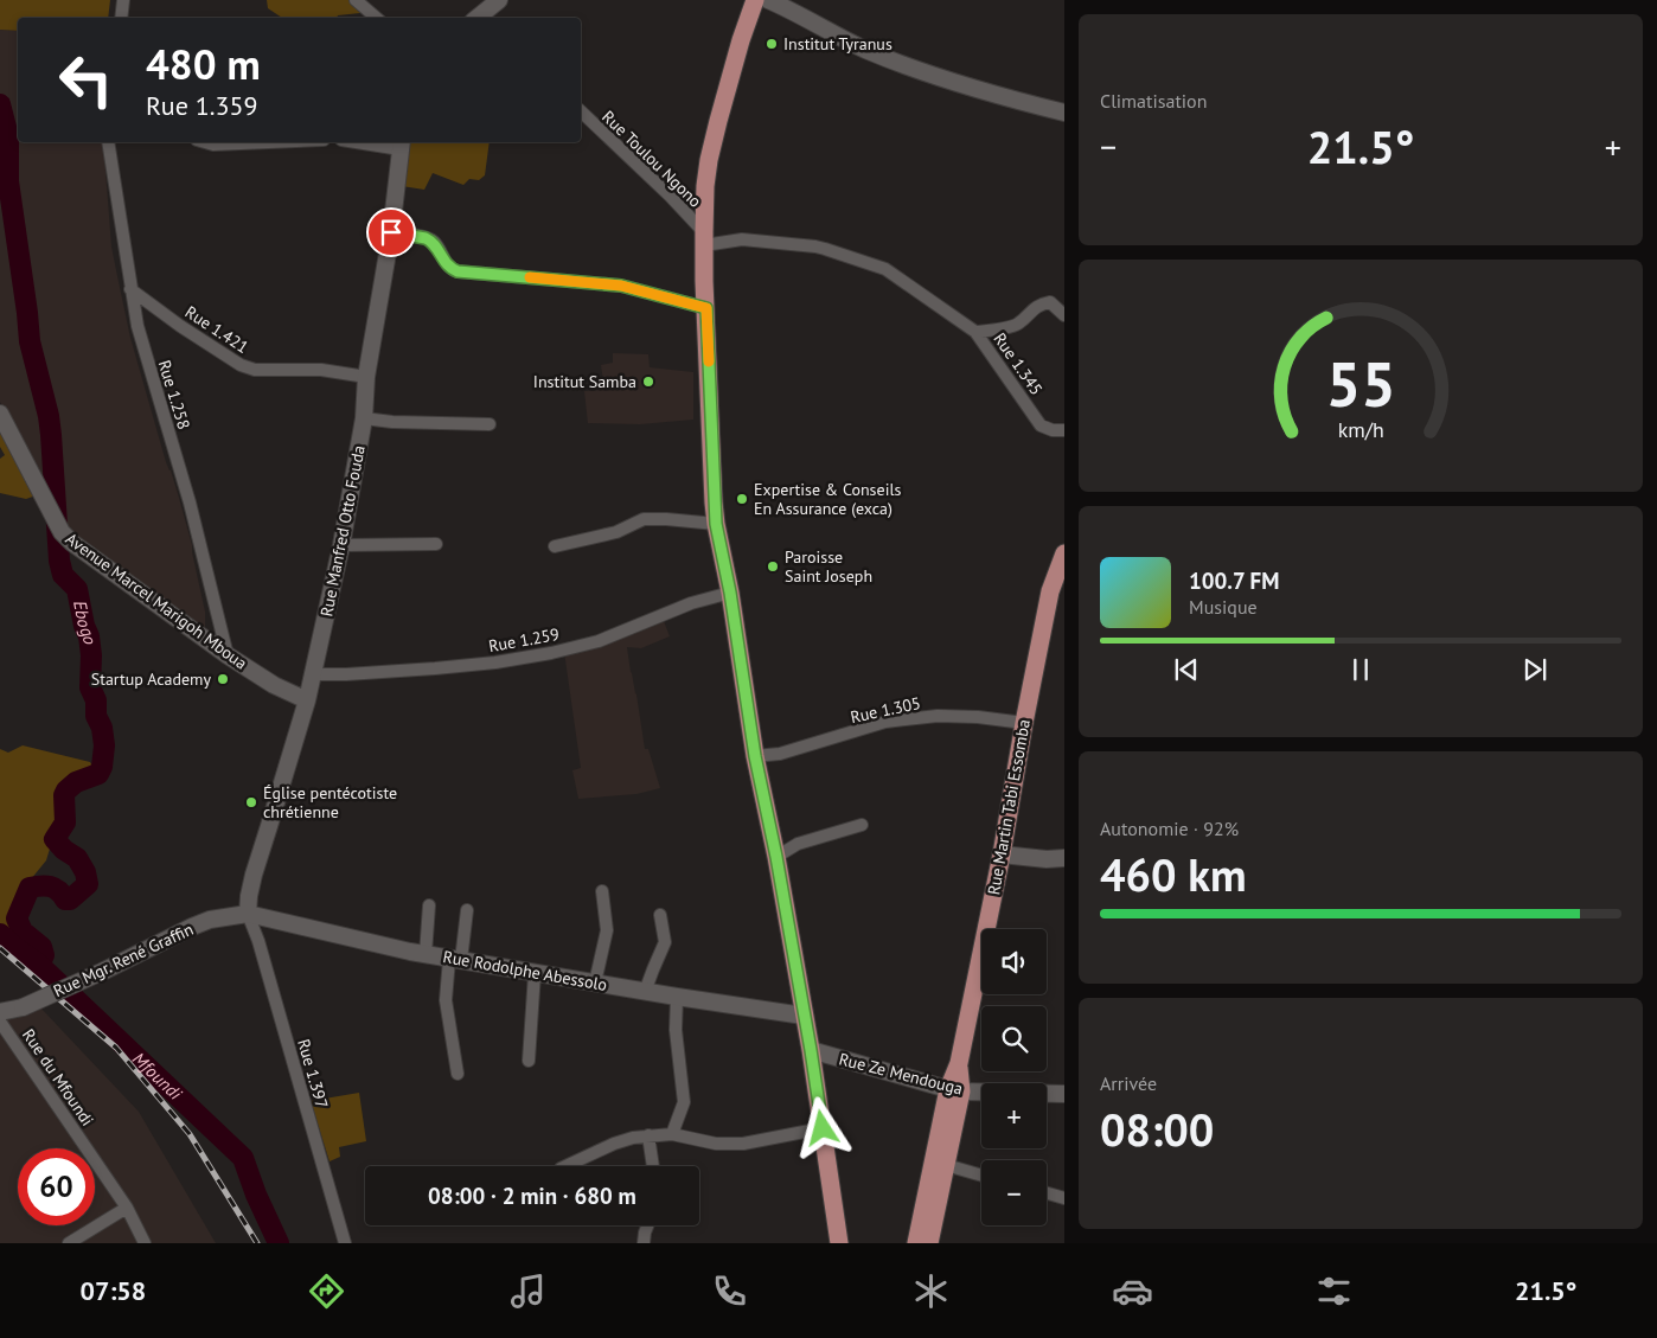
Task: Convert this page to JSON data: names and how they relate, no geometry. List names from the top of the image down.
{
  "streets": {
    "main road": ["Rue Martin Tabi Essomba"],
    "street": [
      "Rue Toulou Ngono",
      "Rue 1.421",
      "Rue 1.345",
      "Rue 1.258",
      "Rue Manfred Otto Fouda",
      "Avenue Marcel Marigoh Mboua",
      "Rue 1.259",
      "Rue 1.305",
      "Rue Mgr. René Graffin",
      "Rue Rodolphe Abessolo",
      "Rue 1.397",
      "Rue Ze Mendouga",
      "Rue du Mfoundi"
    ]
  },
  "crossings": [
    ["Rue 1.421", "Rue 1.258"],
    ["Rue 1.421", "Rue Manfred Otto Fouda"],
    ["Rue 1.258", "Avenue Marcel Marigoh Mboua"],
    ["Rue Manfred Otto Fouda", "Avenue Marcel Marigoh Mboua"],
    ["Rue Manfred Otto Fouda", "Rue 1.259"],
    ["Rue Manfred Otto Fouda", "Rue Mgr. René Graffin"],
    ["Rue Manfred Otto Fouda", "Rue Rodolphe Abessolo"],
    ["Rue Manfred Otto Fouda", "Rue 1.397"],
    ["Rue 1.305", "Rue Martin Tabi Essomba"],
    ["Rue Martin Tabi Essomba", "Rue Ze Mendouga"],
    ["Rue Mgr. René Graffin", "Rue Rodolphe Abessolo"],
    ["Rue Mgr. René Graffin", "Rue 1.397"],
    ["Rue Rodolphe Abessolo", "Rue 1.397"]
  ],
  "water": ["Ebogo", "Mfoundi"],
  "places": [
    "Institut Tyranus",
    "Institut Samba",
    "Expertise & Conseils En Assurance (exca)",
    "Paroisse Saint Joseph",
    "Startup Academy",
    "Église pentécotiste chrétienne"
  ],
  "page": {
    "tile": [
      "Climatisation",
      ["Autonomie · 92%", "460 km"],
      ["Arrivée", "08:00"]
    ],
    "turn": ["480 m", "Rue 1.359"],
    "heat": ["−", "21.5°", "+"],
    "song": ["100.7 FM", "Musique"],
    "map_buttons": ["+", "−"],
    "limit": "60",
    "trip": "08:00 · 2 min · 680 m",
    "tabs": ["07:58", "21.5°"],
    "gauge": ["55", "km/h"]
  }
}
